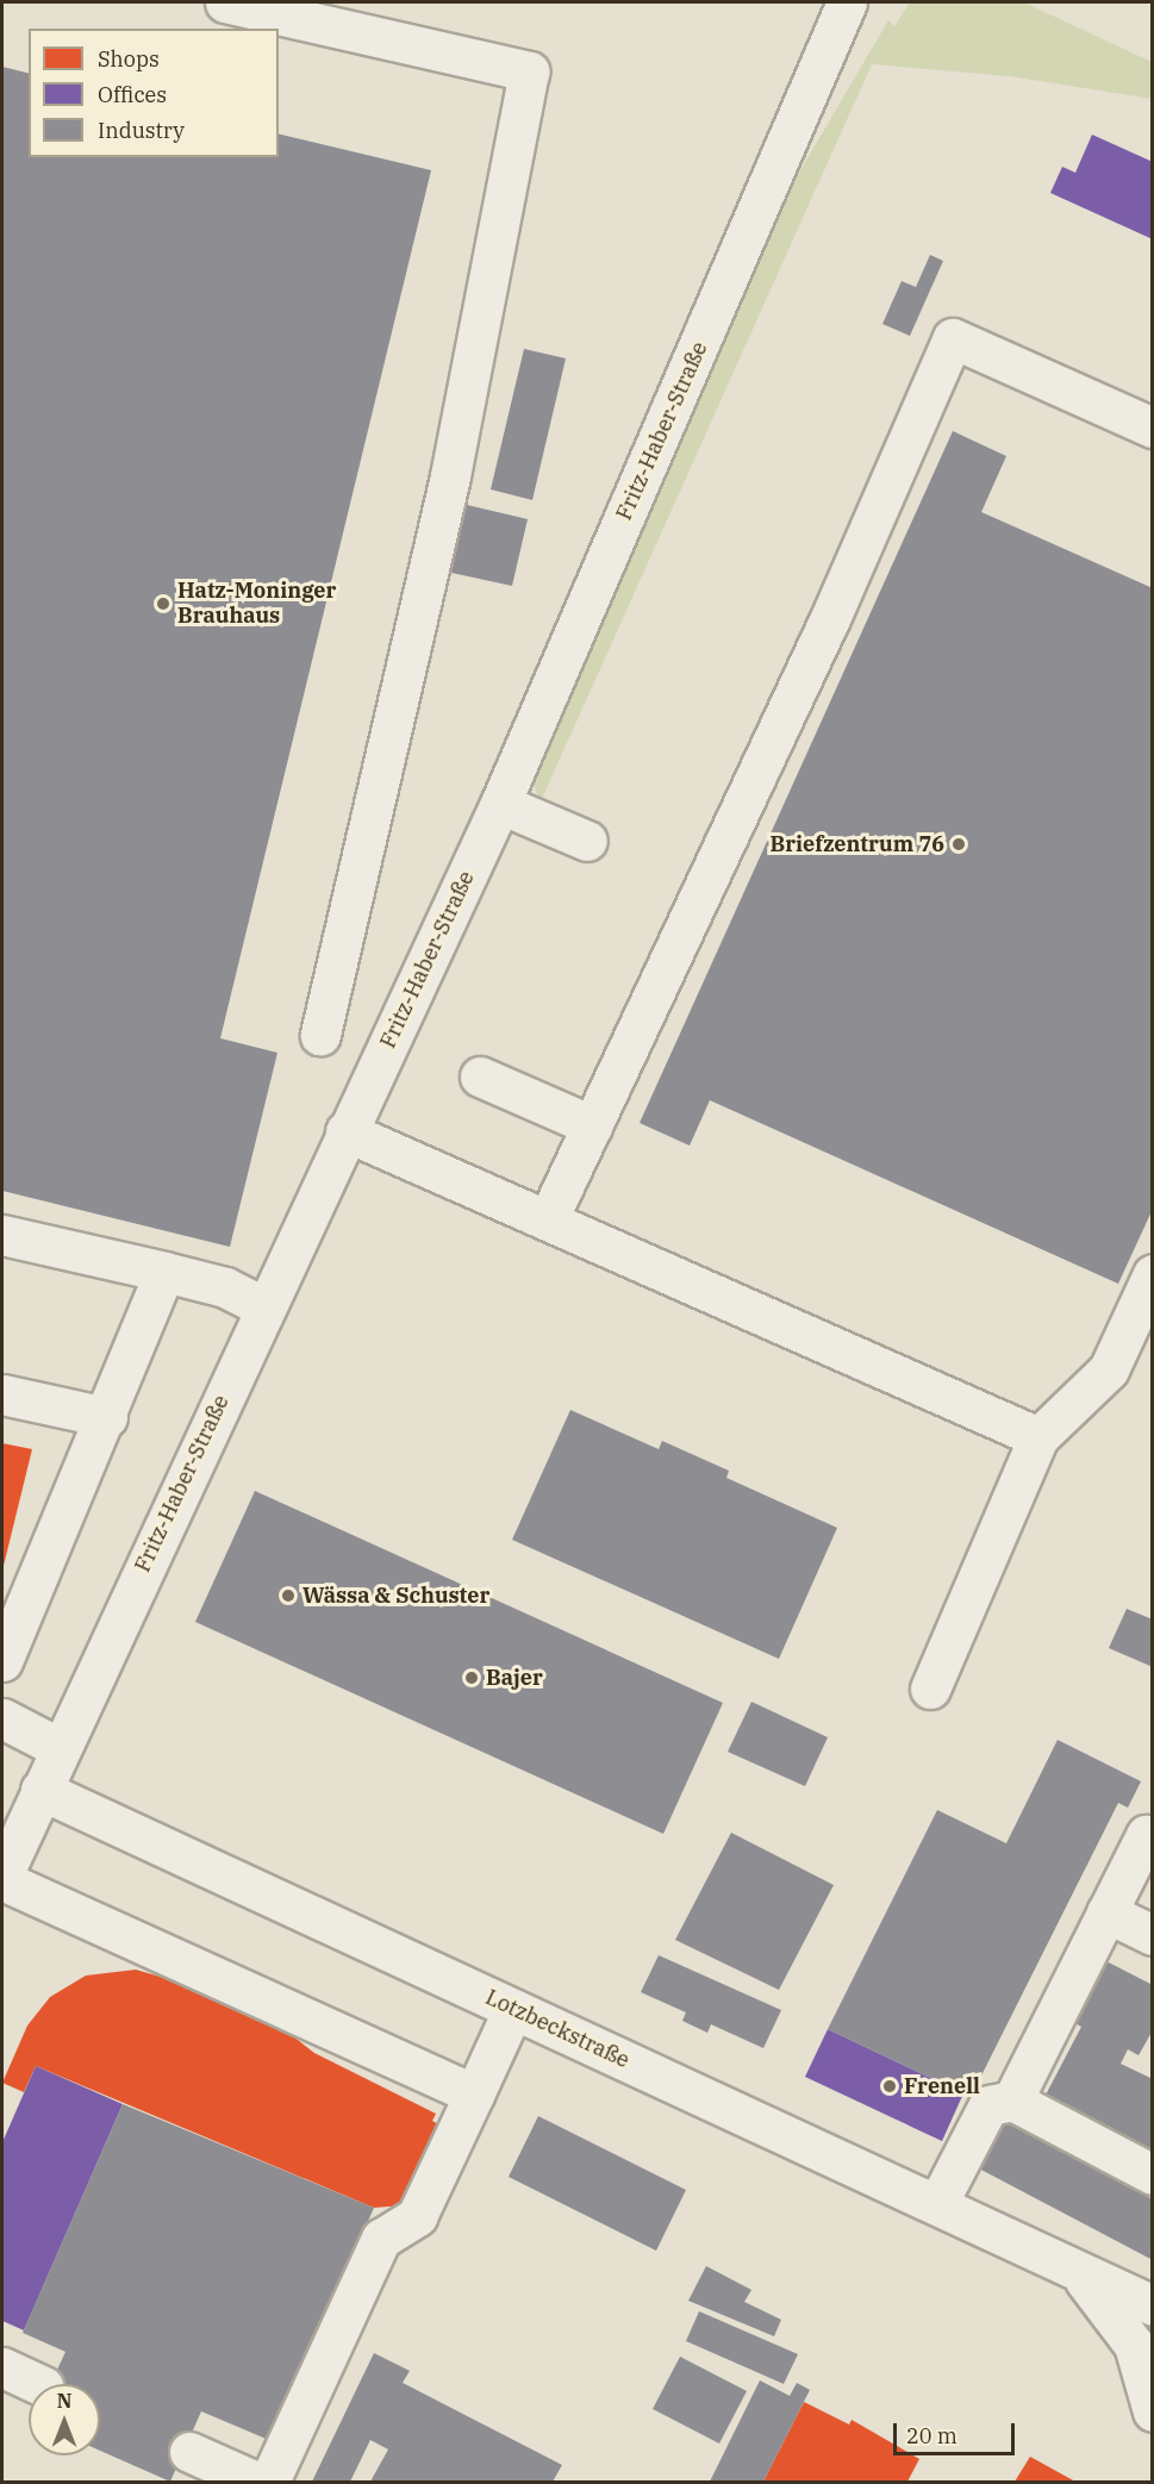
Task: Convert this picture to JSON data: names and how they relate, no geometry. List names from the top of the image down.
{
  "streets": {
    "street": ["Fritz-Haber-Straße", "Lotzbeckstraße"]
  },
  "crossings": [
    ["Fritz-Haber-Straße", "Lotzbeckstraße"]
  ],
  "places": [
    "Hatz-Moninger Brauhaus",
    "Briefzentrum 76",
    "Wässa & Schuster",
    "Bajer",
    "Frenell"
  ],
  "legend": ["Shops", "Offices", "Industry"],
  "scale_bar": "20 m",
  "north": "top"
}
